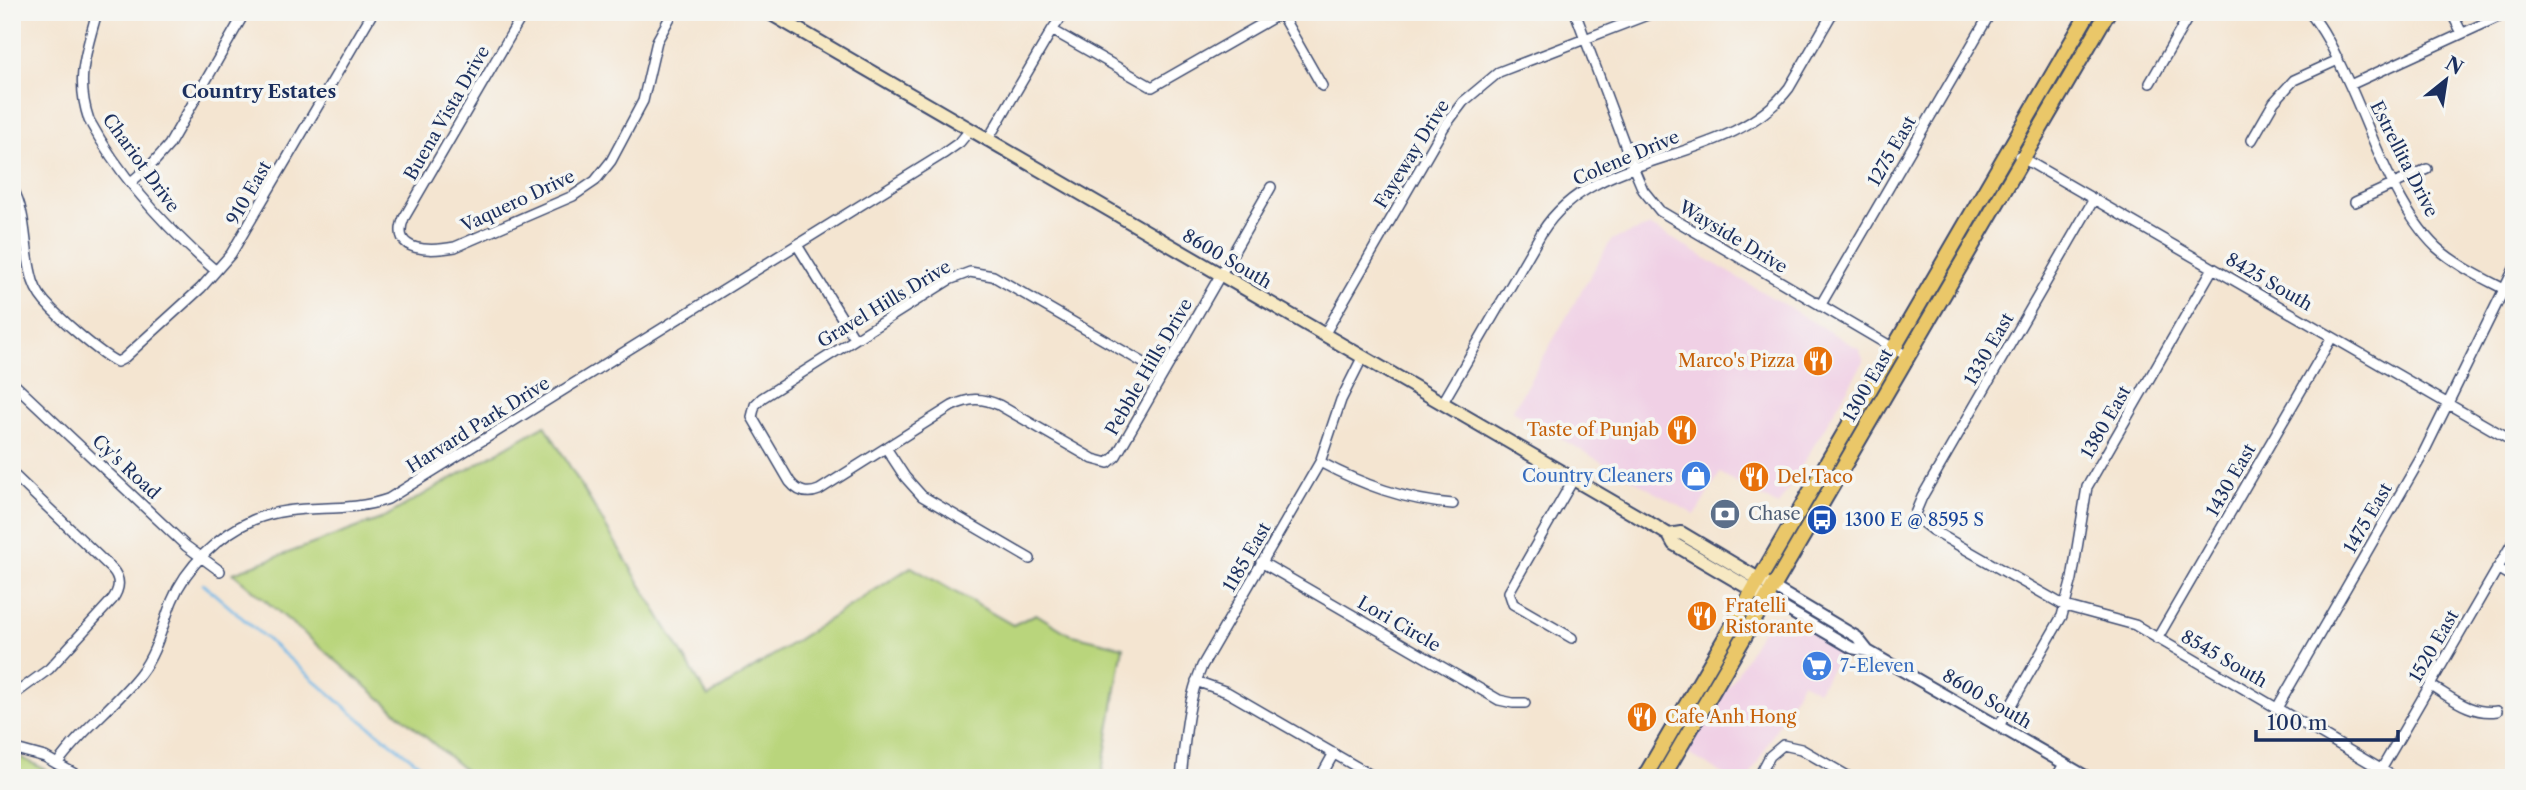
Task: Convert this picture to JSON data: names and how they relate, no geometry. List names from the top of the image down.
{
  "streets": {
    "main road": ["8600 South", "1300 East"],
    "street": [
      "Buena Vista Drive",
      "1275 East",
      "Fayeway Drive",
      "Colene Drive",
      "Estrellita Drive",
      "Chariot Drive",
      "910 East",
      "Vaquero Drive",
      "Wayside Drive",
      "8425 South",
      "Gravel Hills Drive",
      "1330 East",
      "Pebble Hills Drive",
      "1380 East",
      "Harvard Park Drive",
      "Cy's Road",
      "1430 East",
      "1475 East",
      "1185 East",
      "Lori Circle",
      "1520 East",
      "8545 South"
    ]
  },
  "crossings": [
    ["Buena Vista Drive", "Vaquero Drive"],
    ["1275 East", "Wayside Drive"],
    ["Fayeway Drive", "Wayside Drive"],
    ["Fayeway Drive", "8600 South"],
    ["Colene Drive", "Wayside Drive"],
    ["Colene Drive", "8600 South"],
    ["Estrellita Drive", "1475 East"],
    ["Chariot Drive", "910 East"],
    ["Wayside Drive", "1300 East"],
    ["8600 South", "Pebble Hills Drive"],
    ["8600 South", "1300 East"],
    ["8600 South", "1380 East"],
    ["8600 South", "Harvard Park Drive"],
    ["8600 South", "1185 East"],
    ["8425 South", "1330 East"],
    ["8425 South", "1300 East"],
    ["8425 South", "1380 East"],
    ["8425 South", "1430 East"],
    ["8425 South", "1475 East"],
    ["Gravel Hills Drive", "Pebble Hills Drive"],
    ["1330 East", "8545 South"],
    ["1380 East", "8545 South"],
    ["Harvard Park Drive", "Cy's Road"],
    ["1430 East", "8545 South"],
    ["1475 East", "8545 South"],
    ["1185 East", "Lori Circle"],
    ["1520 East", "8545 South"]
  ],
  "districts": ["Country Estates"],
  "places": {
    "restaurant": [
      "Marco's Pizza",
      "Taste of Punjab",
      "Del Taco",
      "Fratelli Ristorante",
      "Cafe Anh Hong"
    ],
    "shop": ["Country Cleaners"],
    "bank": ["Chase"],
    "bus stop": ["1300 E @ 8595 S"],
    "supermarket": ["7-Eleven"]
  },
  "scale_bar": "100 m",
  "north": "top right"
}
